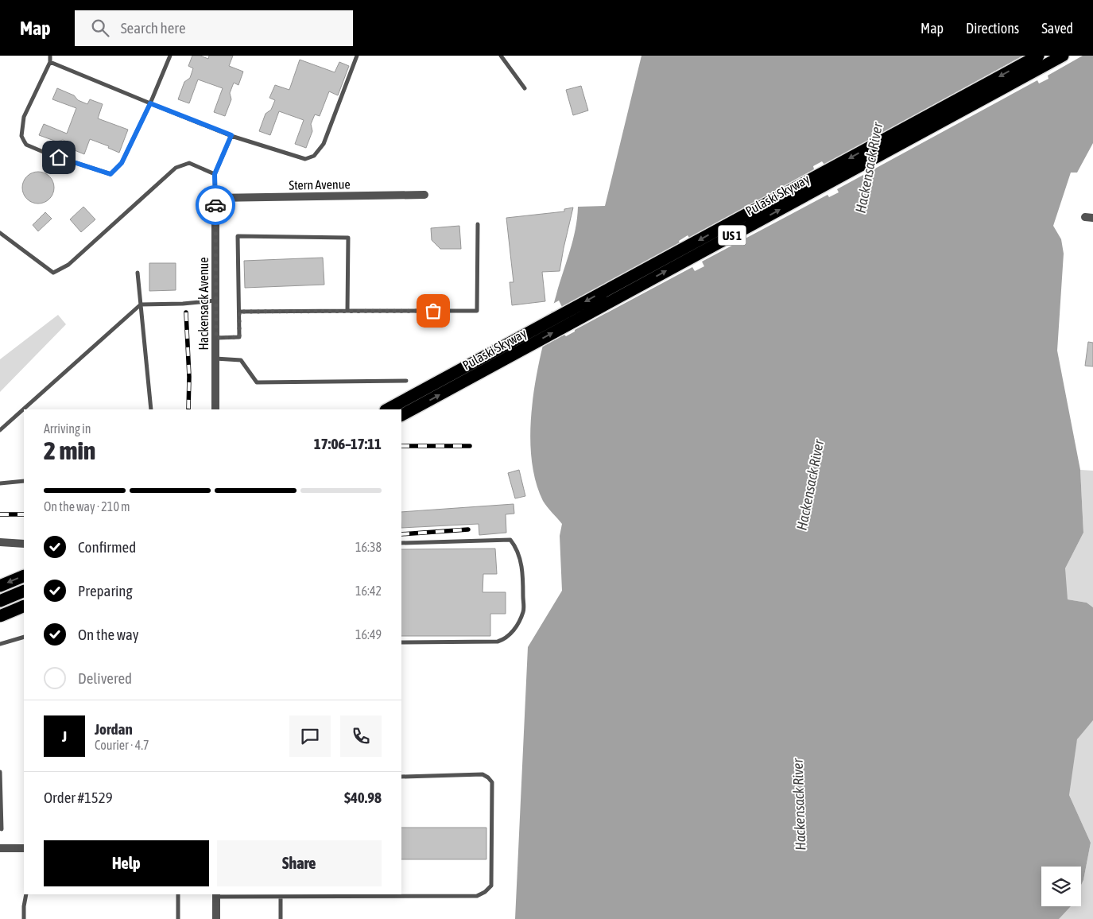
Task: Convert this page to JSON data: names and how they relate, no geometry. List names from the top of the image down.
{
  "streets": {
    "highway": ["Pulaski Skyway", "US 1"],
    "street": ["Stern Avenue", "Hackensack Avenue"]
  },
  "crossings": [
    ["Stern Avenue", "Hackensack Avenue"]
  ],
  "water": ["Hackensack River"],
  "page": {
    "header": "Map",
    "search": "Search here",
    "nav": ["Map", "Directions", "Saved"],
    "heading": ["2 min", "Arriving in", "17:06–17:11"],
    "panel": [
      "Jordan",
      "Courier · 4.7",
      "Order #1529",
      "$40.98"
    ],
    "bar": "On the way · 210 m",
    "list": [
      ["Confirmed", "16:38"],
      ["Preparing", "16:42"],
      ["On the way", "16:49"],
      "Delivered"
    ],
    "round": "J",
    "buttons": ["Help", "Share"]
  }
}
